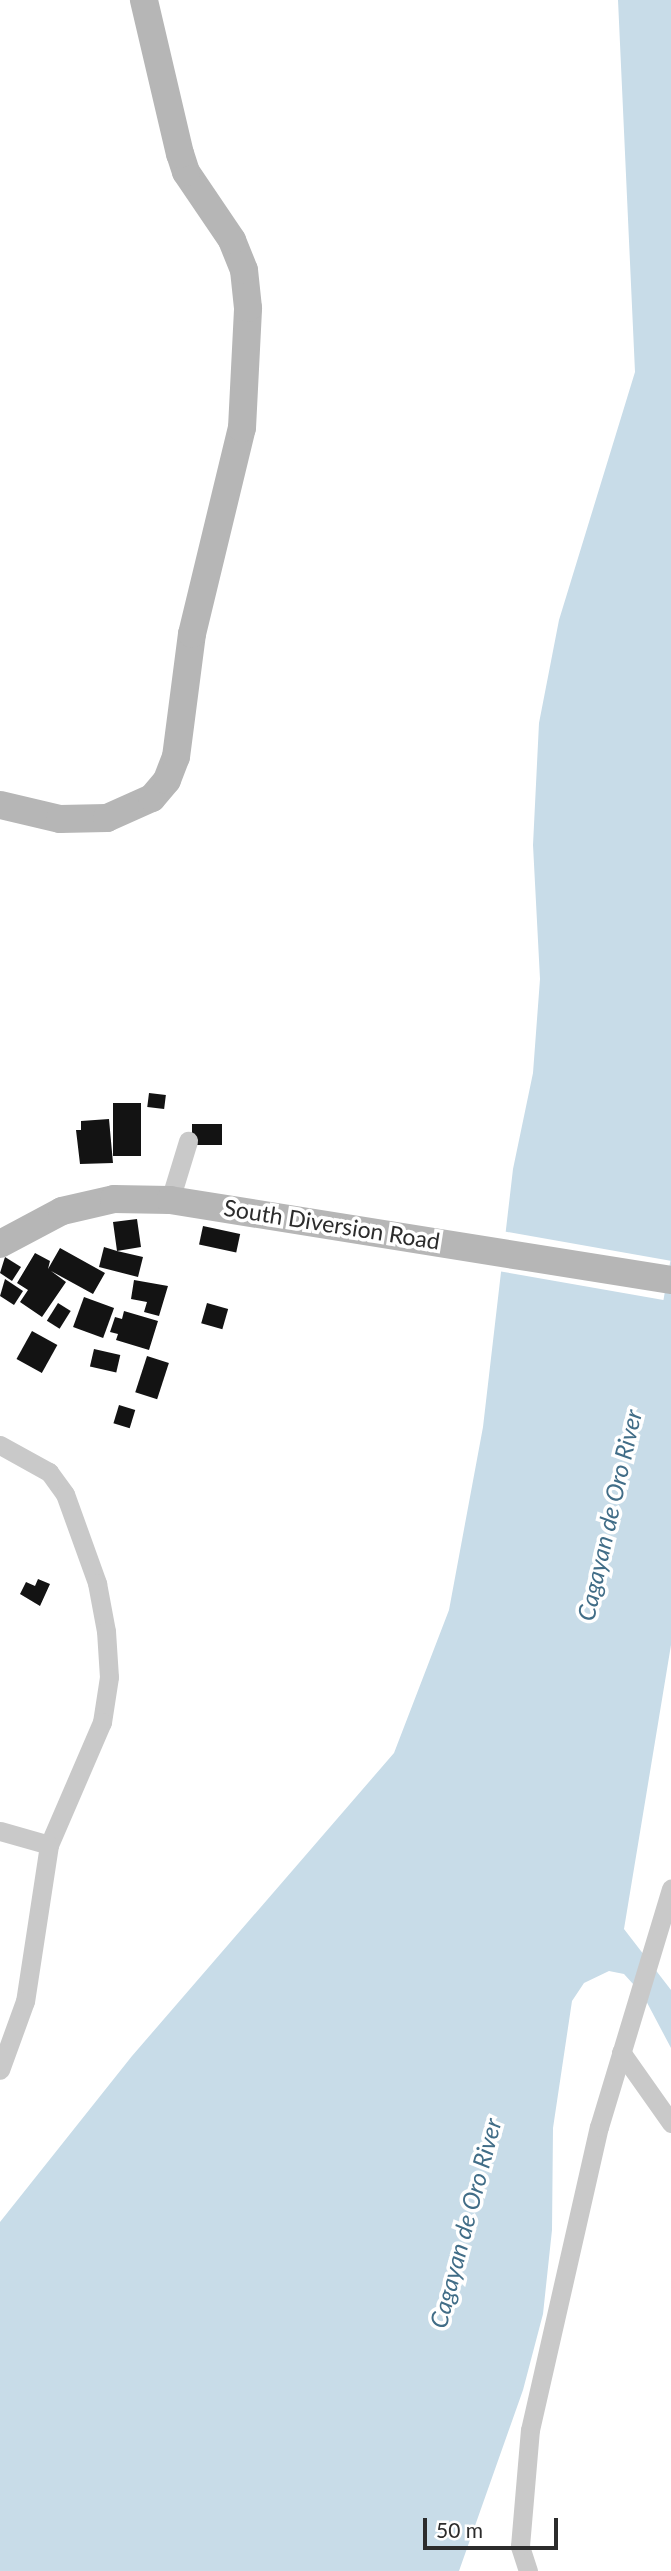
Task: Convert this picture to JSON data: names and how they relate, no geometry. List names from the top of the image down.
{
  "streets": {
    "street": ["South Diversion Road"]
  },
  "water": ["Cagayan de Oro River"],
  "scale_bar": "50 m"
}
